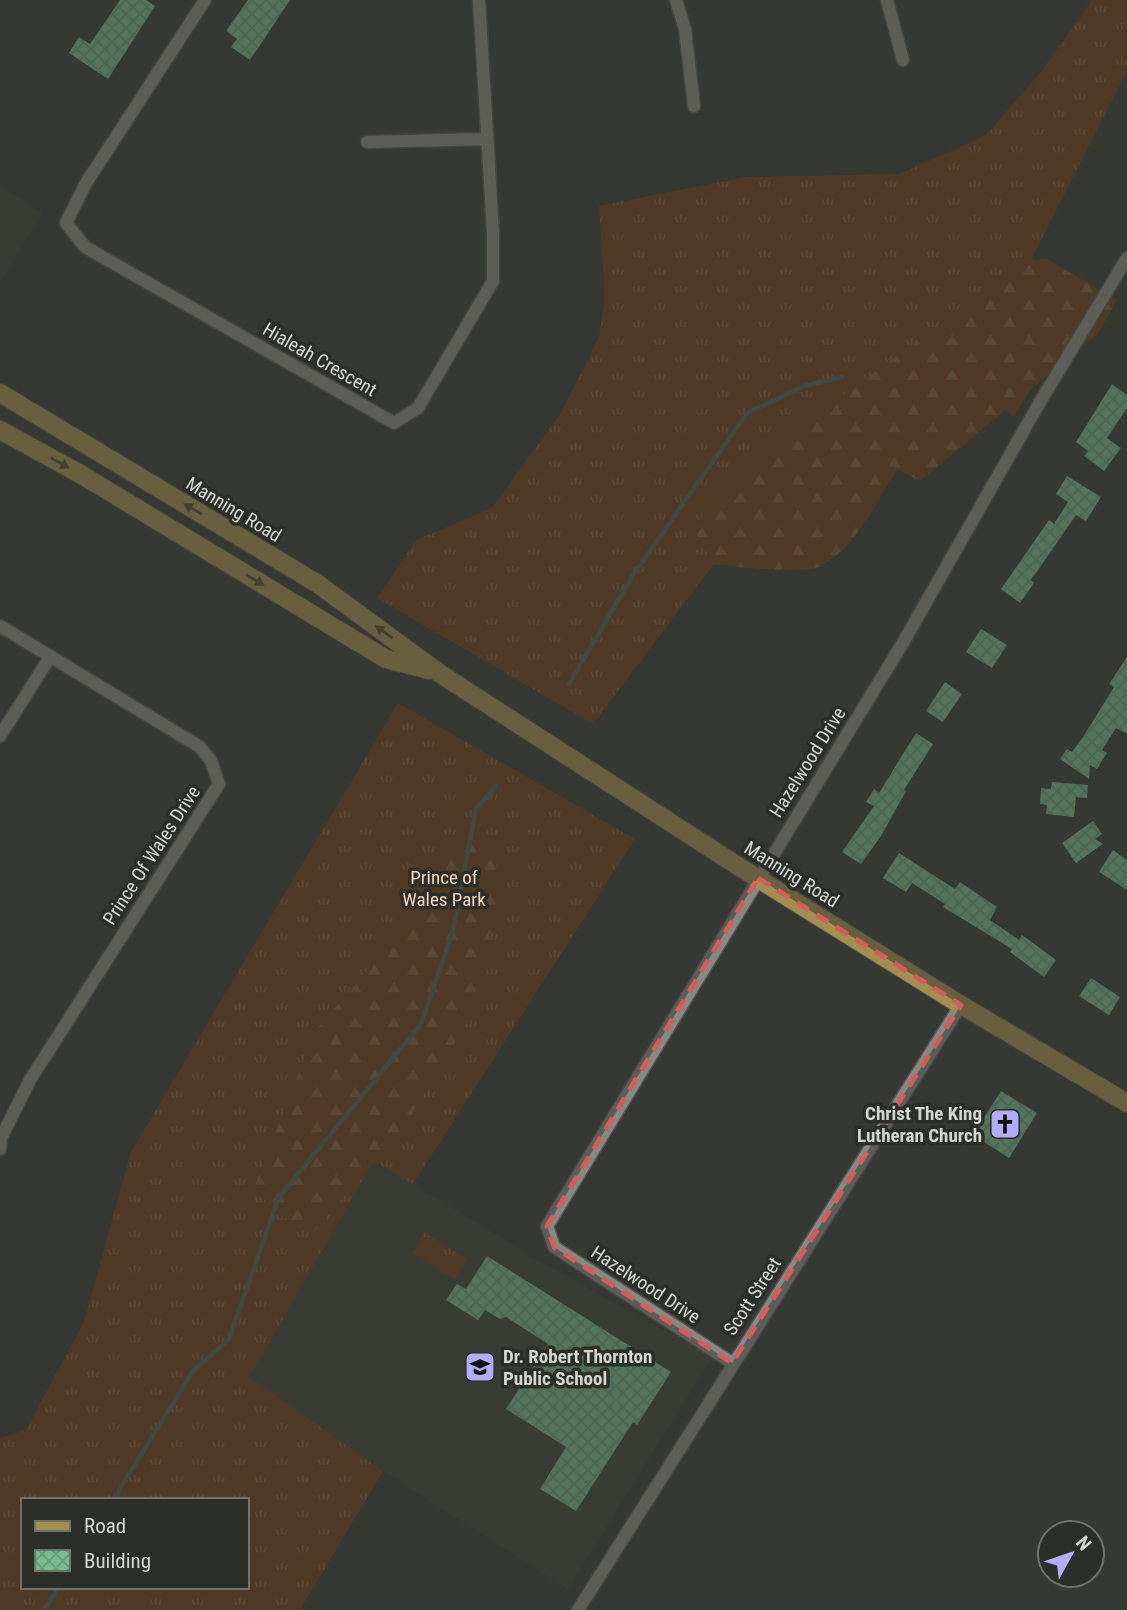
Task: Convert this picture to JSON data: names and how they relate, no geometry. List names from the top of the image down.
{
  "streets": {
    "main road": ["Manning Road"],
    "street": [
      "Hialeah Crescent",
      "Hazelwood Drive",
      "Prince Of Wales Drive",
      "Scott Street"
    ]
  },
  "crossings": [
    ["Manning Road", "Hazelwood Drive"],
    ["Manning Road", "Scott Street"],
    ["Hazelwood Drive", "Scott Street"]
  ],
  "parks": ["Prince of Wales Park"],
  "places": {
    "church": ["Christ The King Lutheran Church"],
    "school or university": ["Dr. Robert Thornton Public School"]
  },
  "legend": ["Road", "Building"],
  "north": "top right"
}
